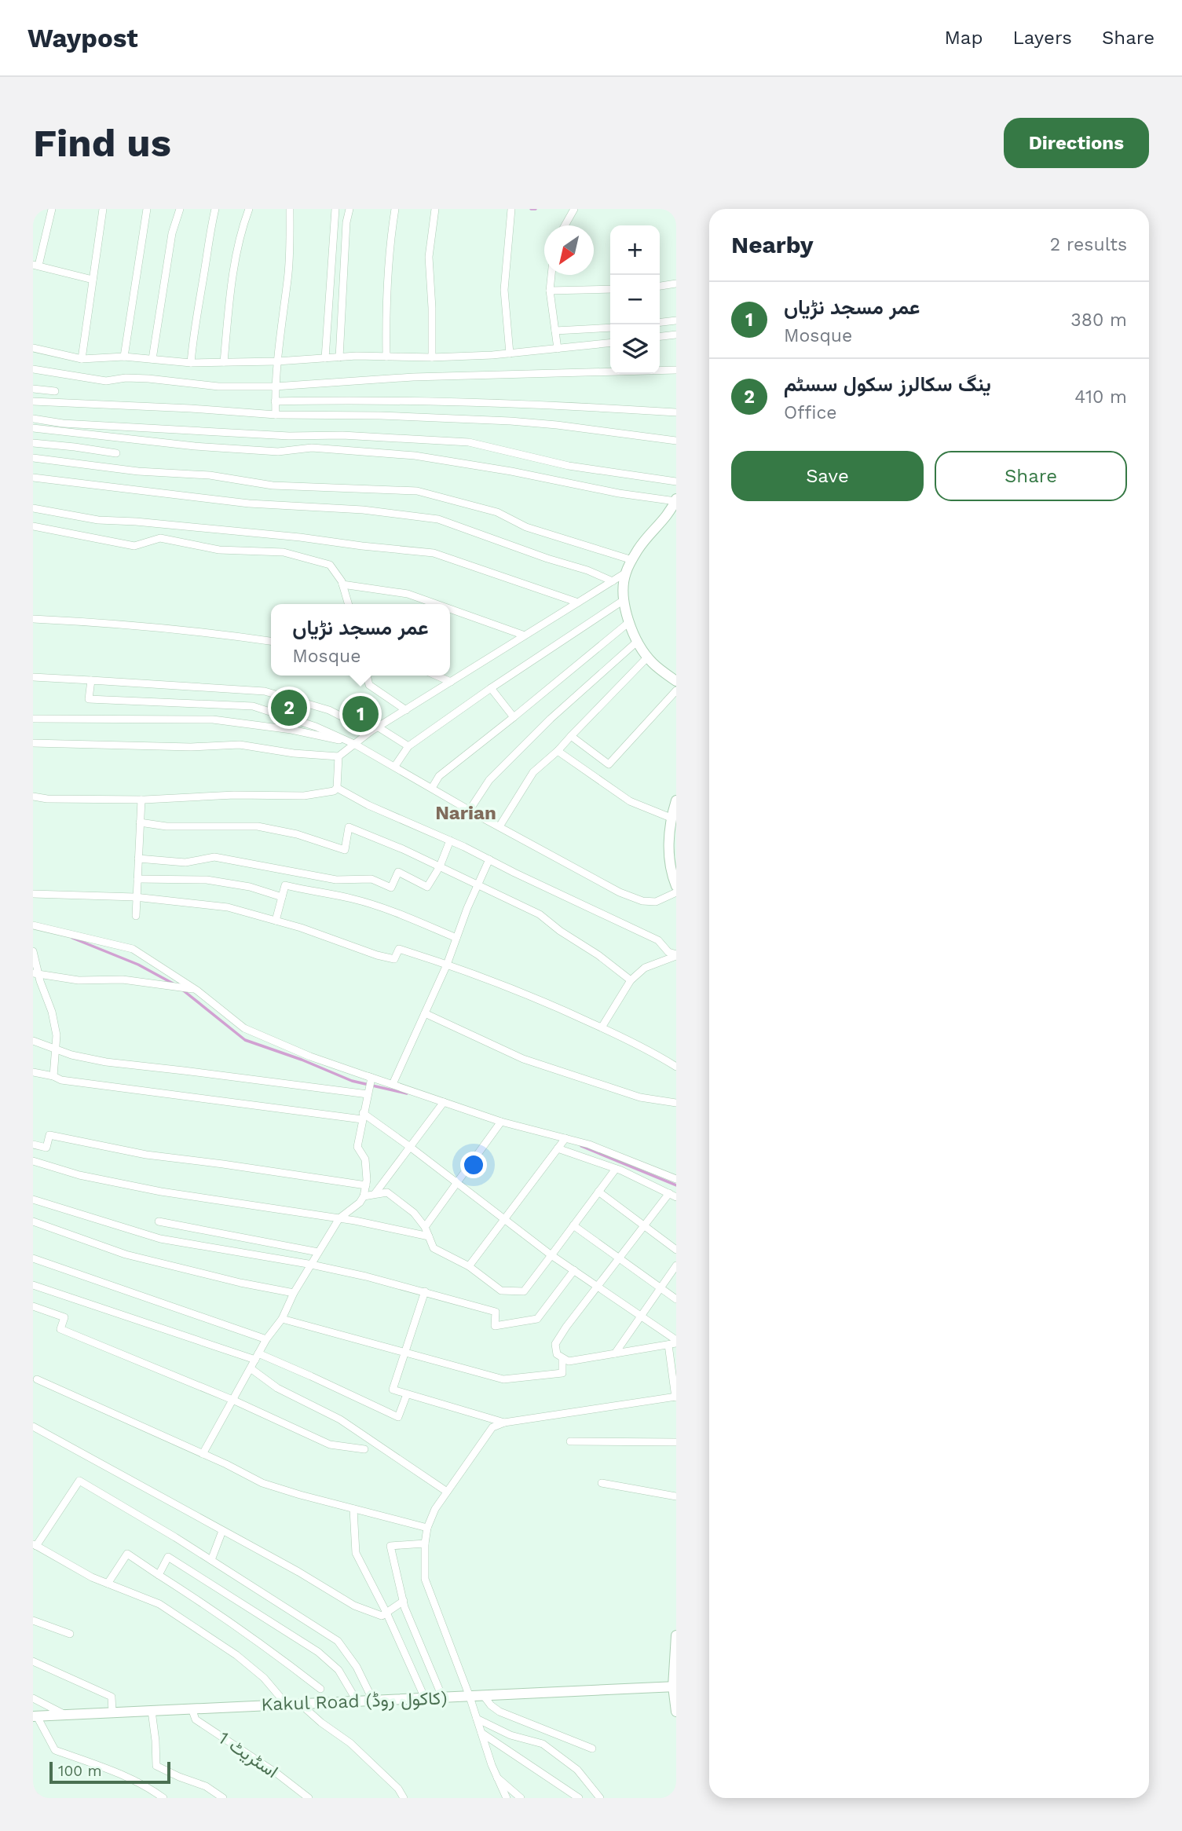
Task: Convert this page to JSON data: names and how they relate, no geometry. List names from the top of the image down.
{
  "streets": {
    "main road": ["Kakul Road (کاکول روڈ)"],
    "street": ["اسٹریٹ 1"]
  },
  "crossings": [
    ["Kakul Road (کاکول روڈ)", "اسٹریٹ 1"]
  ],
  "districts": ["Narian"],
  "scale_bar": "100 m",
  "north": "bottom left",
  "page": {
    "header": "Waypost",
    "nav": ["Map", "Layers", "Share"],
    "buttons": [
      "Directions",
      ["Save", "Share"]
    ],
    "title": "Find us",
    "heading": ["Nearby", "2 results"],
    "map_buttons": ["+", "−"],
    "list": [
      {
        "mark": "1",
        "name": "عمر مسجد نڑیاں",
        "note": "Mosque",
        "value": "380 m"
      },
      {
        "mark": "2",
        "name": "ینگ سکالرز سکول سسٹم",
        "note": "Office",
        "value": "410 m"
      }
    ],
    "popup": ["عمر مسجد نڑیاں", "Mosque"],
    "pins": ["2", "1"],
    "scale": "100 m"
  }
}
